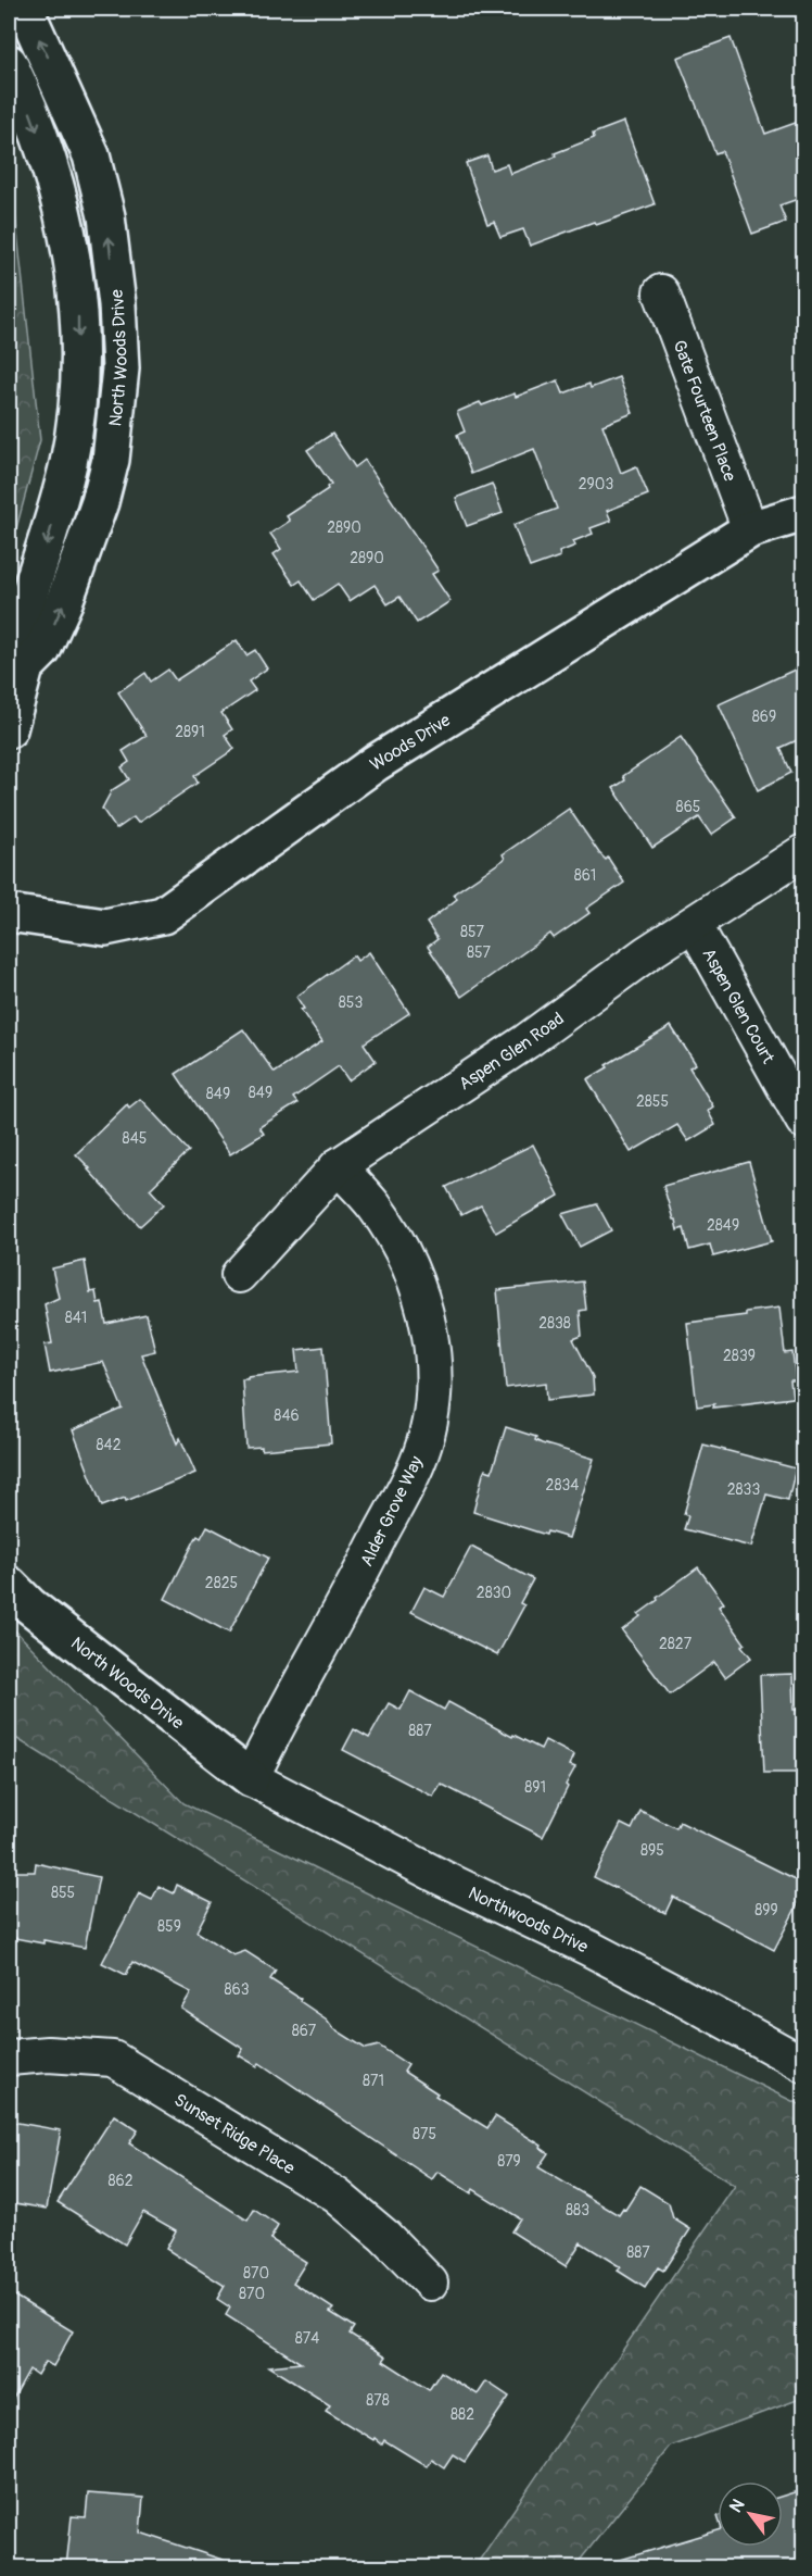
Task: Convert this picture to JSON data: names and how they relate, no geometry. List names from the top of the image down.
{
  "streets": {
    "street": [
      "North Woods Drive",
      "Gate Fourteen Place",
      "Woods Drive",
      "Aspen Glen Court",
      "Aspen Glen Road",
      "Alder Grove Way",
      "Northwoods Drive",
      "Sunset Ridge Place"
    ]
  },
  "crossings": [
    ["North Woods Drive", "Alder Grove Way"],
    ["North Woods Drive", "Northwoods Drive"],
    ["Gate Fourteen Place", "Woods Drive"],
    ["Aspen Glen Court", "Aspen Glen Road"],
    ["Aspen Glen Road", "Alder Grove Way"],
    ["Alder Grove Way", "Northwoods Drive"]
  ],
  "house_numbers": [
    "2903",
    "2890",
    "2890",
    "869",
    "2891",
    "865",
    "861",
    "857",
    "857",
    "853",
    "849",
    "849",
    "2855",
    "845",
    "2849",
    "841",
    "2838",
    "2839",
    "846",
    "842",
    "2834",
    "2833",
    "2825",
    "2830",
    "2827",
    "887",
    "891",
    "895",
    "855",
    "899",
    "859",
    "863",
    "867",
    "871",
    "875",
    "879",
    "862",
    "883",
    "887",
    "870",
    "870",
    "874",
    "878",
    "882"
  ],
  "north": "top left"
}
